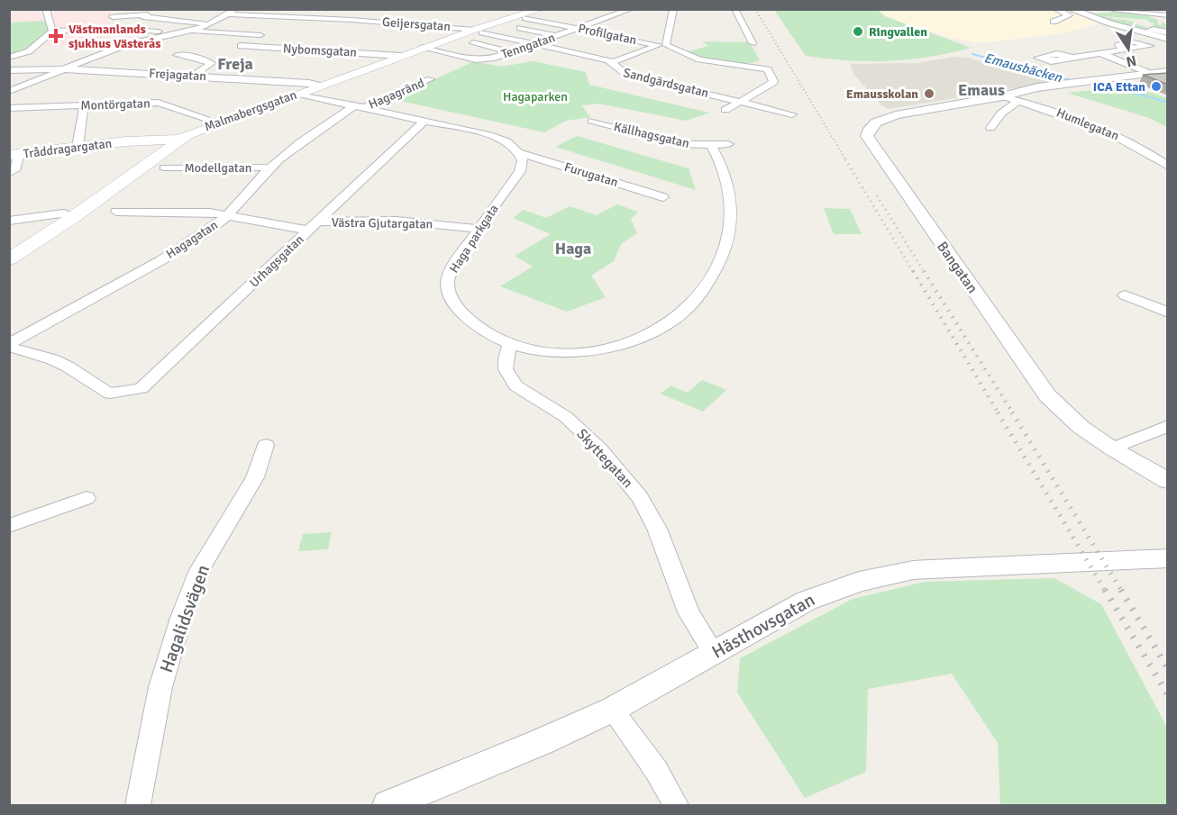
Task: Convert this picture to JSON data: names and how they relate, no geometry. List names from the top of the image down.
{
  "streets": {
    "main road": ["Malmabergsgatan", "Tråddragargatan"],
    "street": [
      "Geijersgatan",
      "Profilgatan",
      "Tenngatan",
      "Nybomsgatan",
      "Frejagatan",
      "Sandgärdsgatan",
      "Hagagränd",
      "Montörgatan",
      "Humlegatan",
      "Källhagsgatan",
      "Modellgatan",
      "Furugatan",
      "Västra Gjutargatan",
      "Haga parkgata",
      "Hagagatan",
      "Urhagsgatan",
      "Bangatan",
      "Skyttegatan",
      "Hagalidsvägen",
      "Hästhovsgatan"
    ]
  },
  "crossings": [
    ["Geijersgatan", "Sandgärdsgatan"],
    ["Geijersgatan", "Malmabergsgatan"],
    ["Profilgatan", "Tenngatan"],
    ["Profilgatan", "Sandgärdsgatan"],
    ["Profilgatan", "Malmabergsgatan"],
    ["Tenngatan", "Sandgärdsgatan"],
    ["Tenngatan", "Malmabergsgatan"],
    ["Nybomsgatan", "Malmabergsgatan"],
    ["Frejagatan", "Malmabergsgatan"],
    ["Sandgärdsgatan", "Malmabergsgatan"],
    ["Hagagränd", "Hagagatan"],
    ["Montörgatan", "Malmabergsgatan"],
    ["Malmabergsgatan", "Tråddragargatan"],
    ["Humlegatan", "Bangatan"],
    ["Källhagsgatan", "Haga parkgata"],
    ["Modellgatan", "Hagagatan"],
    ["Furugatan", "Haga parkgata"],
    ["Västra Gjutargatan", "Haga parkgata"],
    ["Västra Gjutargatan", "Urhagsgatan"],
    ["Haga parkgata", "Skyttegatan"],
    ["Hagagatan", "Urhagsgatan"],
    ["Skyttegatan", "Hästhovsgatan"]
  ],
  "districts": ["Freja", "Emaus", "Haga"],
  "water": ["Emausbäcken"],
  "parks": ["Hagaparken"],
  "places": {
    "other": ["Ringvallen", "ICA Ettan", "Emausskolan"],
    "health": ["Västmanlands sjukhus Västerås"]
  },
  "north": "bottom"
}
